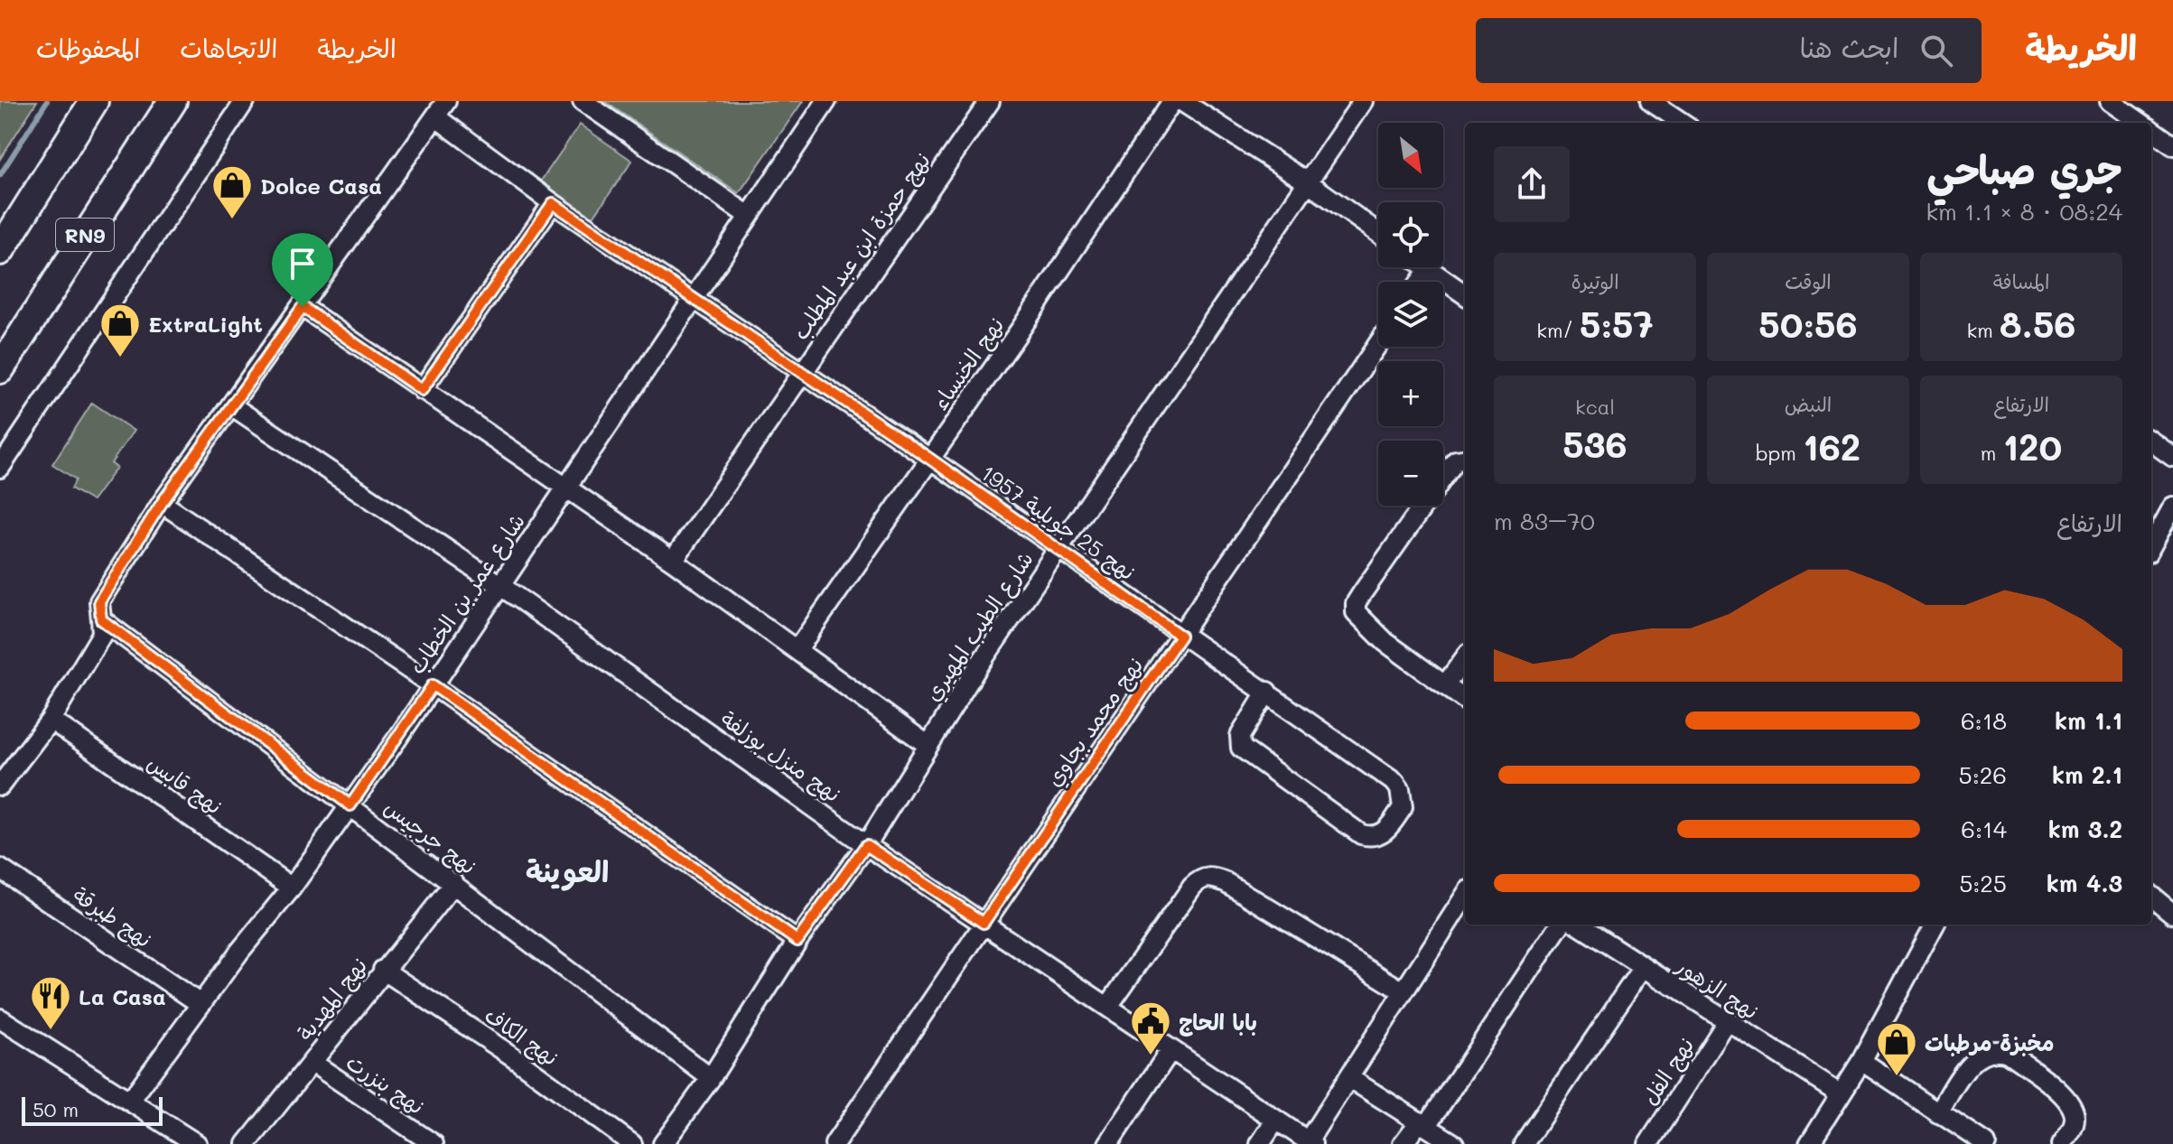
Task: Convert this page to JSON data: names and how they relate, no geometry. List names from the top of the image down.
{
  "streets": {
    "highway": ["RN9"],
    "street": [
      "نهج حمزة ابن عبد المطلب",
      "نهج الخنساء",
      "نهج 25 جويلية 1957",
      "شارع عمر بن الخطاب",
      "شارع الطيب المهيري",
      "نهج محمد بجاوي",
      "نهج منزل بوزلفة",
      "نهج قابس",
      "نهج جرجيس",
      "نهج طبرقة",
      "نهج الزهور",
      "نهج المهدية",
      "نهج الكاف",
      "نهج الفل",
      "نهج بنزرت"
    ]
  },
  "crossings": [
    ["نهج حمزة ابن عبد المطلب", "نهج 25 جويلية 1957"],
    ["نهج الخنساء", "نهج 25 جويلية 1957"],
    ["نهج 25 جويلية 1957", "شارع عمر بن الخطاب"],
    ["نهج 25 جويلية 1957", "شارع الطيب المهيري"],
    ["نهج 25 جويلية 1957", "نهج محمد بجاوي"],
    ["شارع عمر بن الخطاب", "نهج منزل بوزلفة"],
    ["شارع عمر بن الخطاب", "نهج قابس"],
    ["شارع عمر بن الخطاب", "نهج جرجيس"],
    ["شارع عمر بن الخطاب", "نهج طبرقة"],
    ["شارع الطيب المهيري", "نهج منزل بوزلفة"],
    ["شارع الطيب المهيري", "نهج جرجيس"],
    ["نهج محمد بجاوي", "نهج منزل بوزلفة"],
    ["نهج جرجيس", "نهج المهدية"],
    ["نهج الزهور", "نهج الفل"],
    ["نهج المهدية", "نهج الكاف"],
    ["نهج المهدية", "نهج بنزرت"]
  ],
  "districts": ["العوينة"],
  "places": {
    "shop": ["Dolce Casa", "ExtraLight", "مخبزة مرطبات"],
    "restaurant": ["La Casa"],
    "public building": ["بابا الحاج"]
  },
  "scale_bar": "50 m",
  "north": "bottom right",
  "page": {
    "header": "الخريطة",
    "search": "ابحث هنا",
    "nav": ["الخريطة", "الاتجاهات", "المحفوظات"],
    "map_buttons": ["+", "−"],
    "heading": ["جري صباحي", "08:24 · 8 × 1.1 km"],
    "stats": [
      ["المسافة", "8.56 km"],
      ["الوقت", "50:56"],
      ["الوتيرة", "5:57 /km"],
      ["الارتفاع", "120 m"],
      ["النبض", "162 bpm"],
      ["kcal", "536"]
    ],
    "chart": ["الارتفاع", "70–83 m"],
    "list": [
      {
        "name": "1.1 km",
        "note": "6:18"
      },
      {
        "name": "2.1 km",
        "note": "5:26"
      },
      {
        "name": "3.2 km",
        "note": "6:14"
      },
      {
        "name": "4.3 km",
        "note": "5:25"
      }
    ],
    "scale": "50 m"
  }
}
